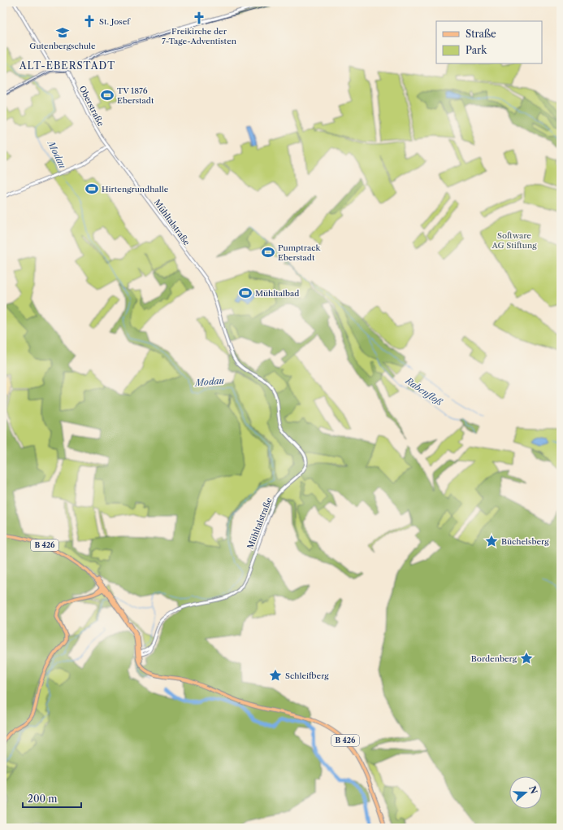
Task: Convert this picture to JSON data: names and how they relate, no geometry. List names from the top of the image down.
{
  "streets": {
    "main road": ["B 426"],
    "street": ["Oberstraße", "Mühltalstraße"]
  },
  "crossings": [
    ["Oberstraße", "Mühltalstraße"],
    ["Mühltalstraße", "B 426"]
  ],
  "districts": ["ALT-EBERSTADT"],
  "water": ["Modau", "Rabenfloß"],
  "parks": ["Software AG Stiftung"],
  "places": {
    "church": ["Freikirche der 7-Tage-Adventisten", "St. Josef"],
    "school or university": ["Gutenbergschule"],
    "sports": [
      "TV 1876 Eberstadt",
      "Hirtengrundhalle",
      "Pumptrack Eberstadt",
      "Mühltalbad"
    ],
    "place": ["Büchelsberg", "Bordenberg", "Schleifberg"]
  },
  "legend": ["Straße", "Park"],
  "scale_bar": "200 m",
  "north": "right"
}
